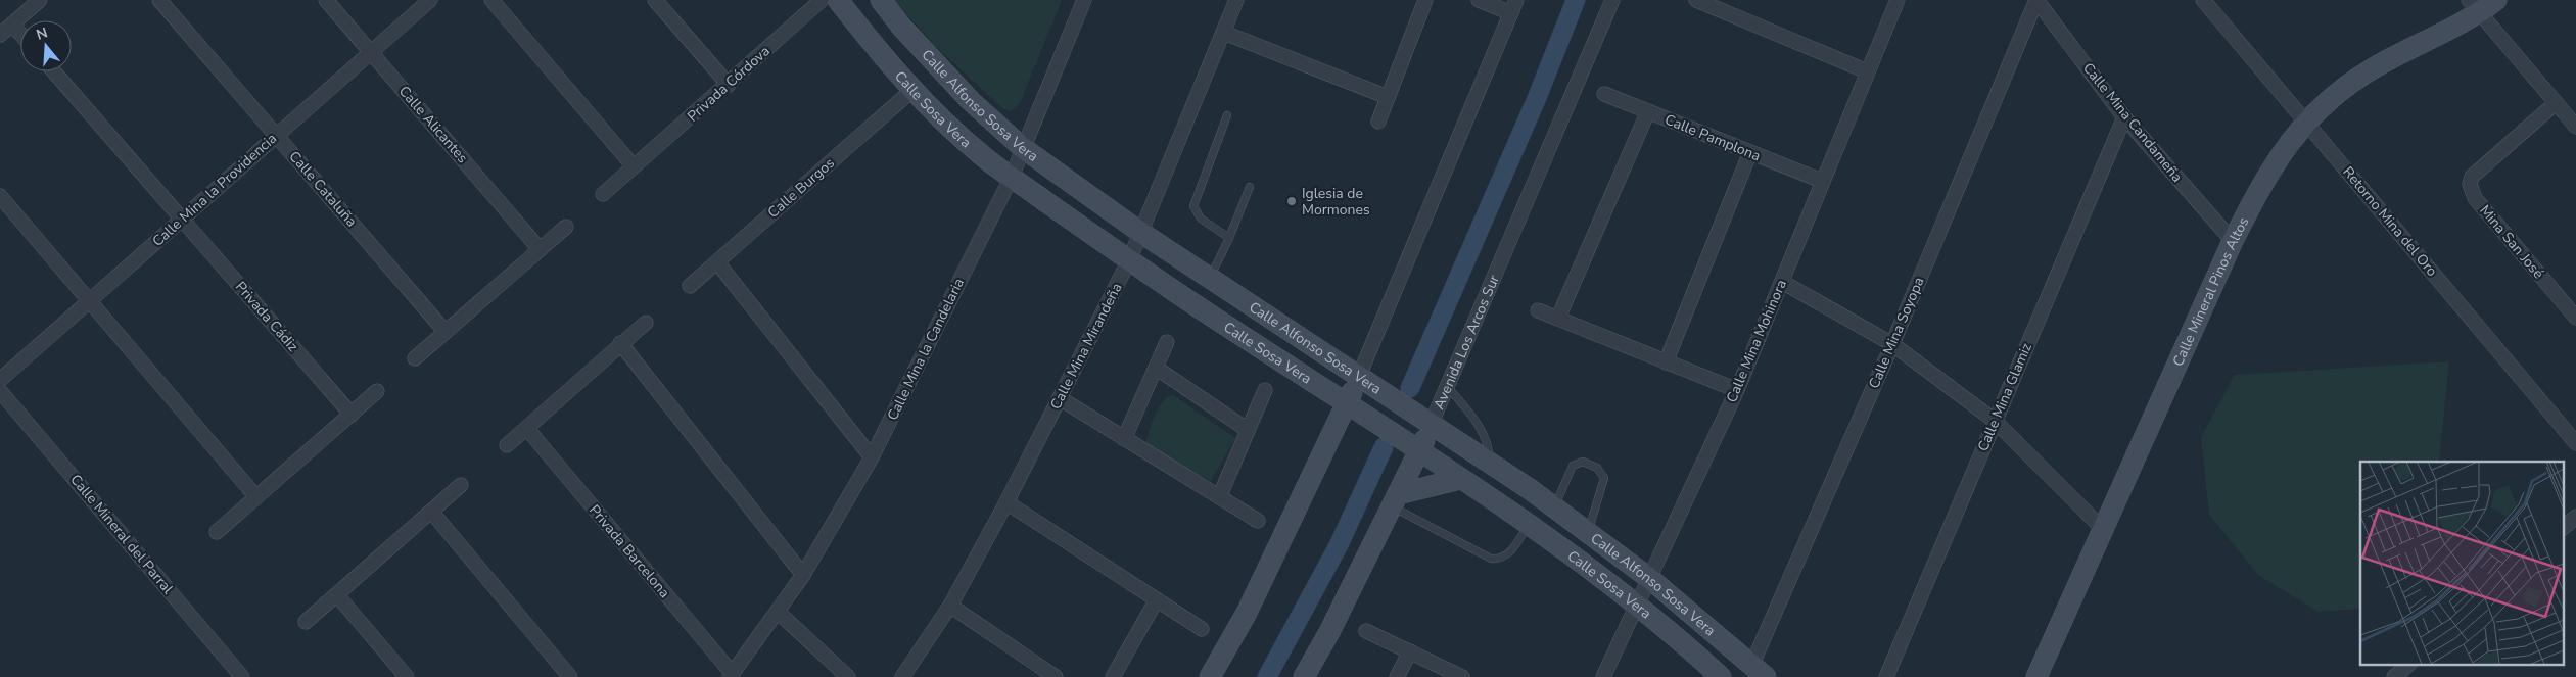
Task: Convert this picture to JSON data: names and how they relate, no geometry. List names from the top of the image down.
{
  "streets": {
    "main road": [
      "Calle Alfonso Sosa Vera",
      "Calle Sosa Vera",
      "Calle Mineral Pinos Altos",
      "Avenida Los Arcos Sur"
    ],
    "street": [
      "Privada Córdova",
      "Calle Mina Candameña",
      "Calle Alicantes",
      "Calle Pamplona",
      "Calle Burgos",
      "Calle Cataluña",
      "Calle Mina la Providencia",
      "Retorno Mina del Oro",
      "Mina San José",
      "Privada Cádiz",
      "Calle Mina Soyopa",
      "Calle Mina Mohinora",
      "Calle Mina Mirandeña",
      "Calle Mina la Candelaria",
      "Calle Mina Glamiz",
      "Calle Mineral del Parral",
      "Privada Barcelona"
    ]
  },
  "crossings": [
    ["Calle Alfonso Sosa Vera", "Calle Mina Soyopa"],
    ["Calle Alfonso Sosa Vera", "Calle Mina Mohinora"],
    ["Calle Alfonso Sosa Vera", "Avenida Los Arcos Sur"],
    ["Calle Alfonso Sosa Vera", "Calle Mina Mirandeña"],
    ["Calle Alfonso Sosa Vera", "Calle Mina la Candelaria"],
    ["Calle Sosa Vera", "Calle Burgos"],
    ["Calle Sosa Vera", "Calle Mina Mohinora"],
    ["Calle Sosa Vera", "Avenida Los Arcos Sur"],
    ["Calle Sosa Vera", "Calle Mina Mirandeña"],
    ["Calle Sosa Vera", "Calle Mina la Candelaria"],
    ["Calle Mina Candameña", "Calle Mineral Pinos Altos"],
    ["Calle Mina Candameña", "Calle Mina Soyopa"],
    ["Calle Mina Candameña", "Calle Mina Glamiz"],
    ["Calle Alicantes", "Calle Mina la Providencia"],
    ["Calle Pamplona", "Calle Mina Mohinora"],
    ["Calle Cataluña", "Calle Mina la Providencia"],
    ["Calle Mina la Providencia", "Privada Cádiz"],
    ["Retorno Mina del Oro", "Calle Mineral Pinos Altos"],
    ["Calle Mina la Candelaria", "Privada Barcelona"]
  ],
  "places": ["Iglesia de Mormones"],
  "north": "top"
}
